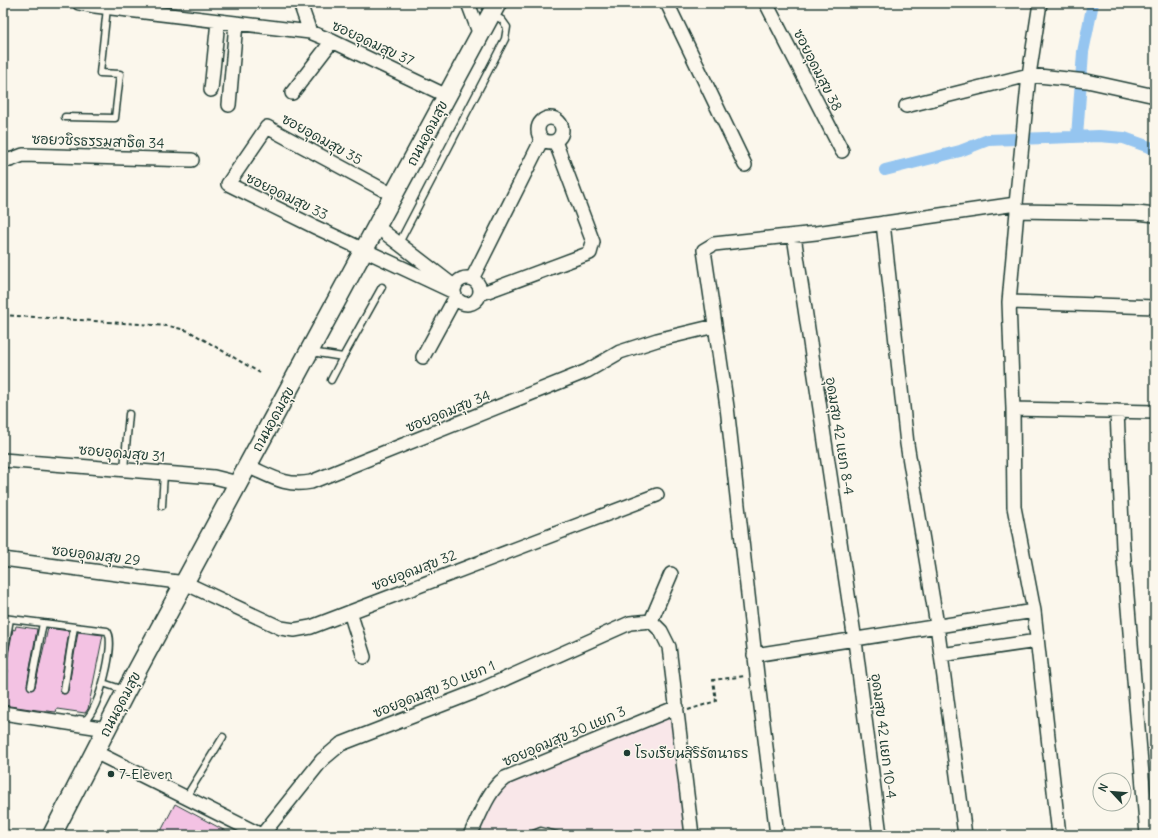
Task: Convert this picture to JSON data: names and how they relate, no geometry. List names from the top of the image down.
{
  "streets": {
    "main road": ["ถนนอุดมสุข"],
    "street": [
      "ซอยอุดมสุข 37",
      "ซอยอุดมสุข 38",
      "ซอยอุดมสุข 35",
      "ซอยวชิรธรรมสาธิต 34",
      "ซอยอุดมสุข 33",
      "ซอยอุดมสุข 34",
      "อุดมสุข 42 แยก 8-4",
      "ซอยอุดมสุข 31",
      "ซอยอุดมสุข 29",
      "ซอยอุดมสุข 32",
      "ซอยอุดมสุข 30 แยก 1",
      "ซอยอุดมสุข 30 แยก 3",
      "อุดมสุข 42 แยก 10-4"
    ]
  },
  "crossings": [
    ["ซอยอุดมสุข 37", "ถนนอุดมสุข"],
    ["ถนนอุดมสุข", "ซอยอุดมสุข 35"],
    ["ถนนอุดมสุข", "ซอยอุดมสุข 33"],
    ["ถนนอุดมสุข", "ซอยอุดมสุข 34"],
    ["ถนนอุดมสุข", "ซอยอุดมสุข 31"],
    ["ถนนอุดมสุข", "ซอยอุดมสุข 29"],
    ["ถนนอุดมสุข", "ซอยอุดมสุข 32"],
    ["ซอยอุดมสุข 35", "ซอยอุดมสุข 33"],
    ["อุดมสุข 42 แยก 8-4", "อุดมสุข 42 แยก 10-4"],
    ["ซอยอุดมสุข 29", "ซอยอุดมสุข 32"]
  ],
  "places": ["โรงเรียนสิริรัตนาธร", "7-Eleven"],
  "north": "top left"
}
